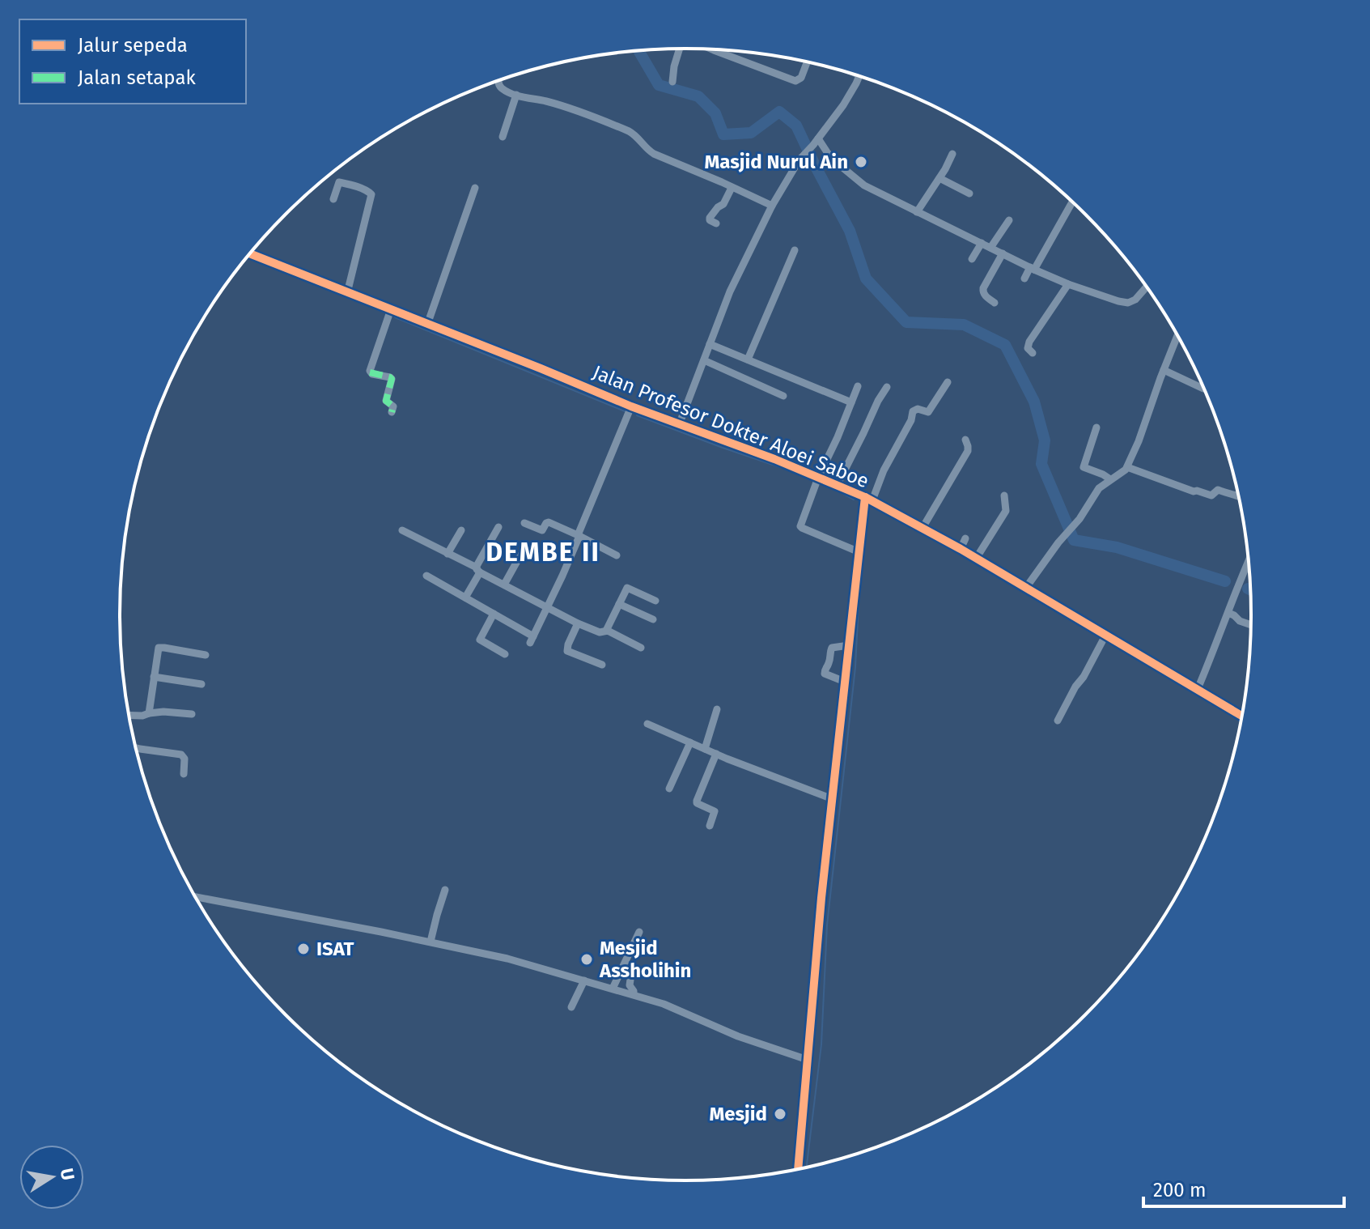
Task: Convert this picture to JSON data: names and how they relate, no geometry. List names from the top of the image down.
{
  "streets": {
    "street": ["Jalan Profesor Dokter Aloei Saboe"]
  },
  "districts": ["DEMBE II"],
  "places": [
    "Masjid Nurul Ain",
    "ISAT",
    "Mesjid Assholihin",
    "Mesjid"
  ],
  "legend": ["Jalur sepeda", "Jalan setapak"],
  "scale_bar": "200 m",
  "north": "right"
}
